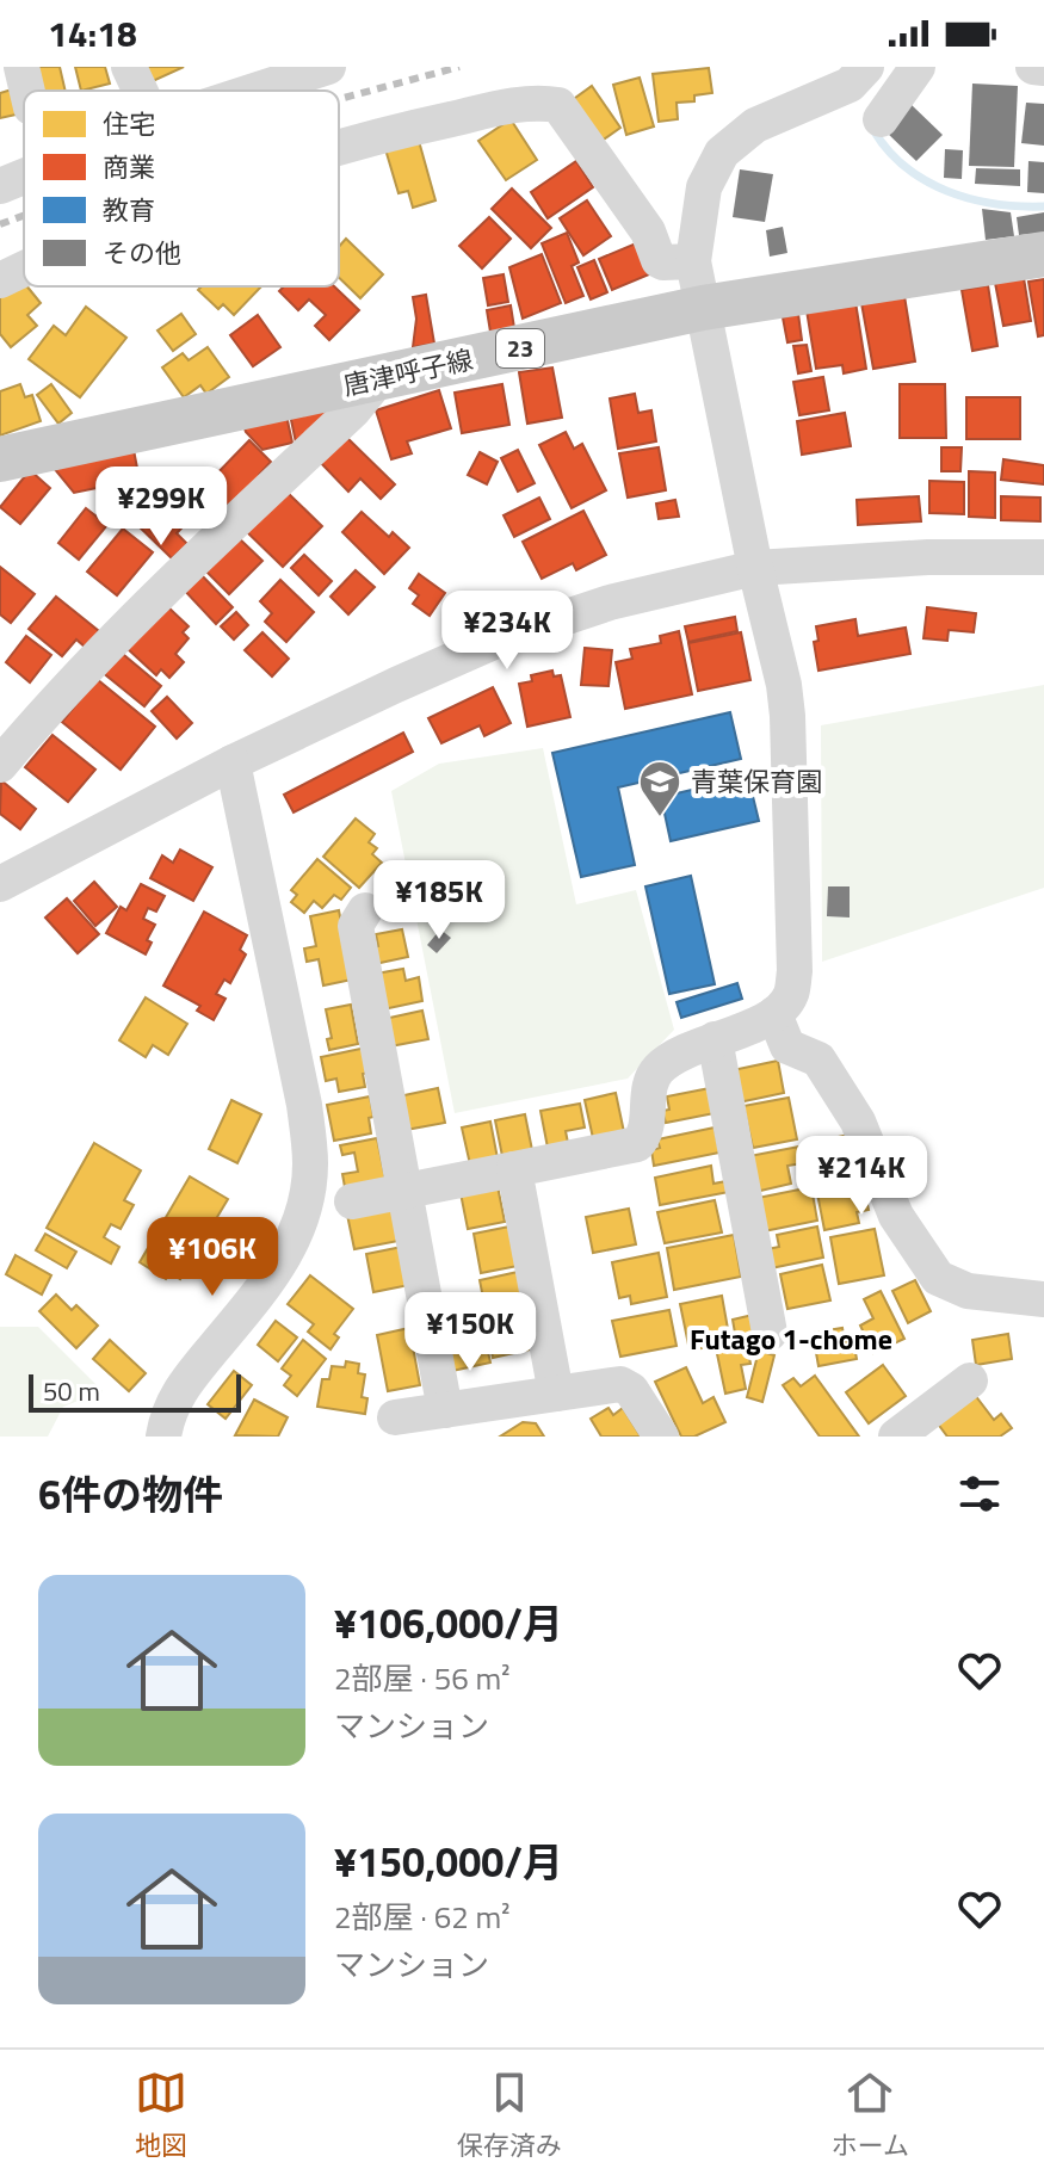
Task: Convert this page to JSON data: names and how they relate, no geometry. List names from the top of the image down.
{
  "streets": {
    "main road": ["23", "唐津呼子線"]
  },
  "districts": ["Futago 1-chome"],
  "places": {
    "school or university": ["青葉保育園"]
  },
  "legend": [
    "住宅",
    "商業",
    "教育",
    "その他"
  ],
  "scale_bar": "50 m",
  "page": {
    "status": "14:18",
    "price": [
      "¥299K",
      "¥234K",
      "¥185K",
      "¥214K",
      "¥106K",
      "¥150K"
    ],
    "scale": "50 m",
    "heading": "6件の物件",
    "list": [
      {
        "name": "¥106,000/月",
        "note": "2部屋 · 56 m² · マンション"
      },
      {
        "name": "¥150,000/月",
        "note": "2部屋 · 62 m² · マンション"
      }
    ],
    "tabs": ["地図", "保存済み", "ホーム"]
  }
}
